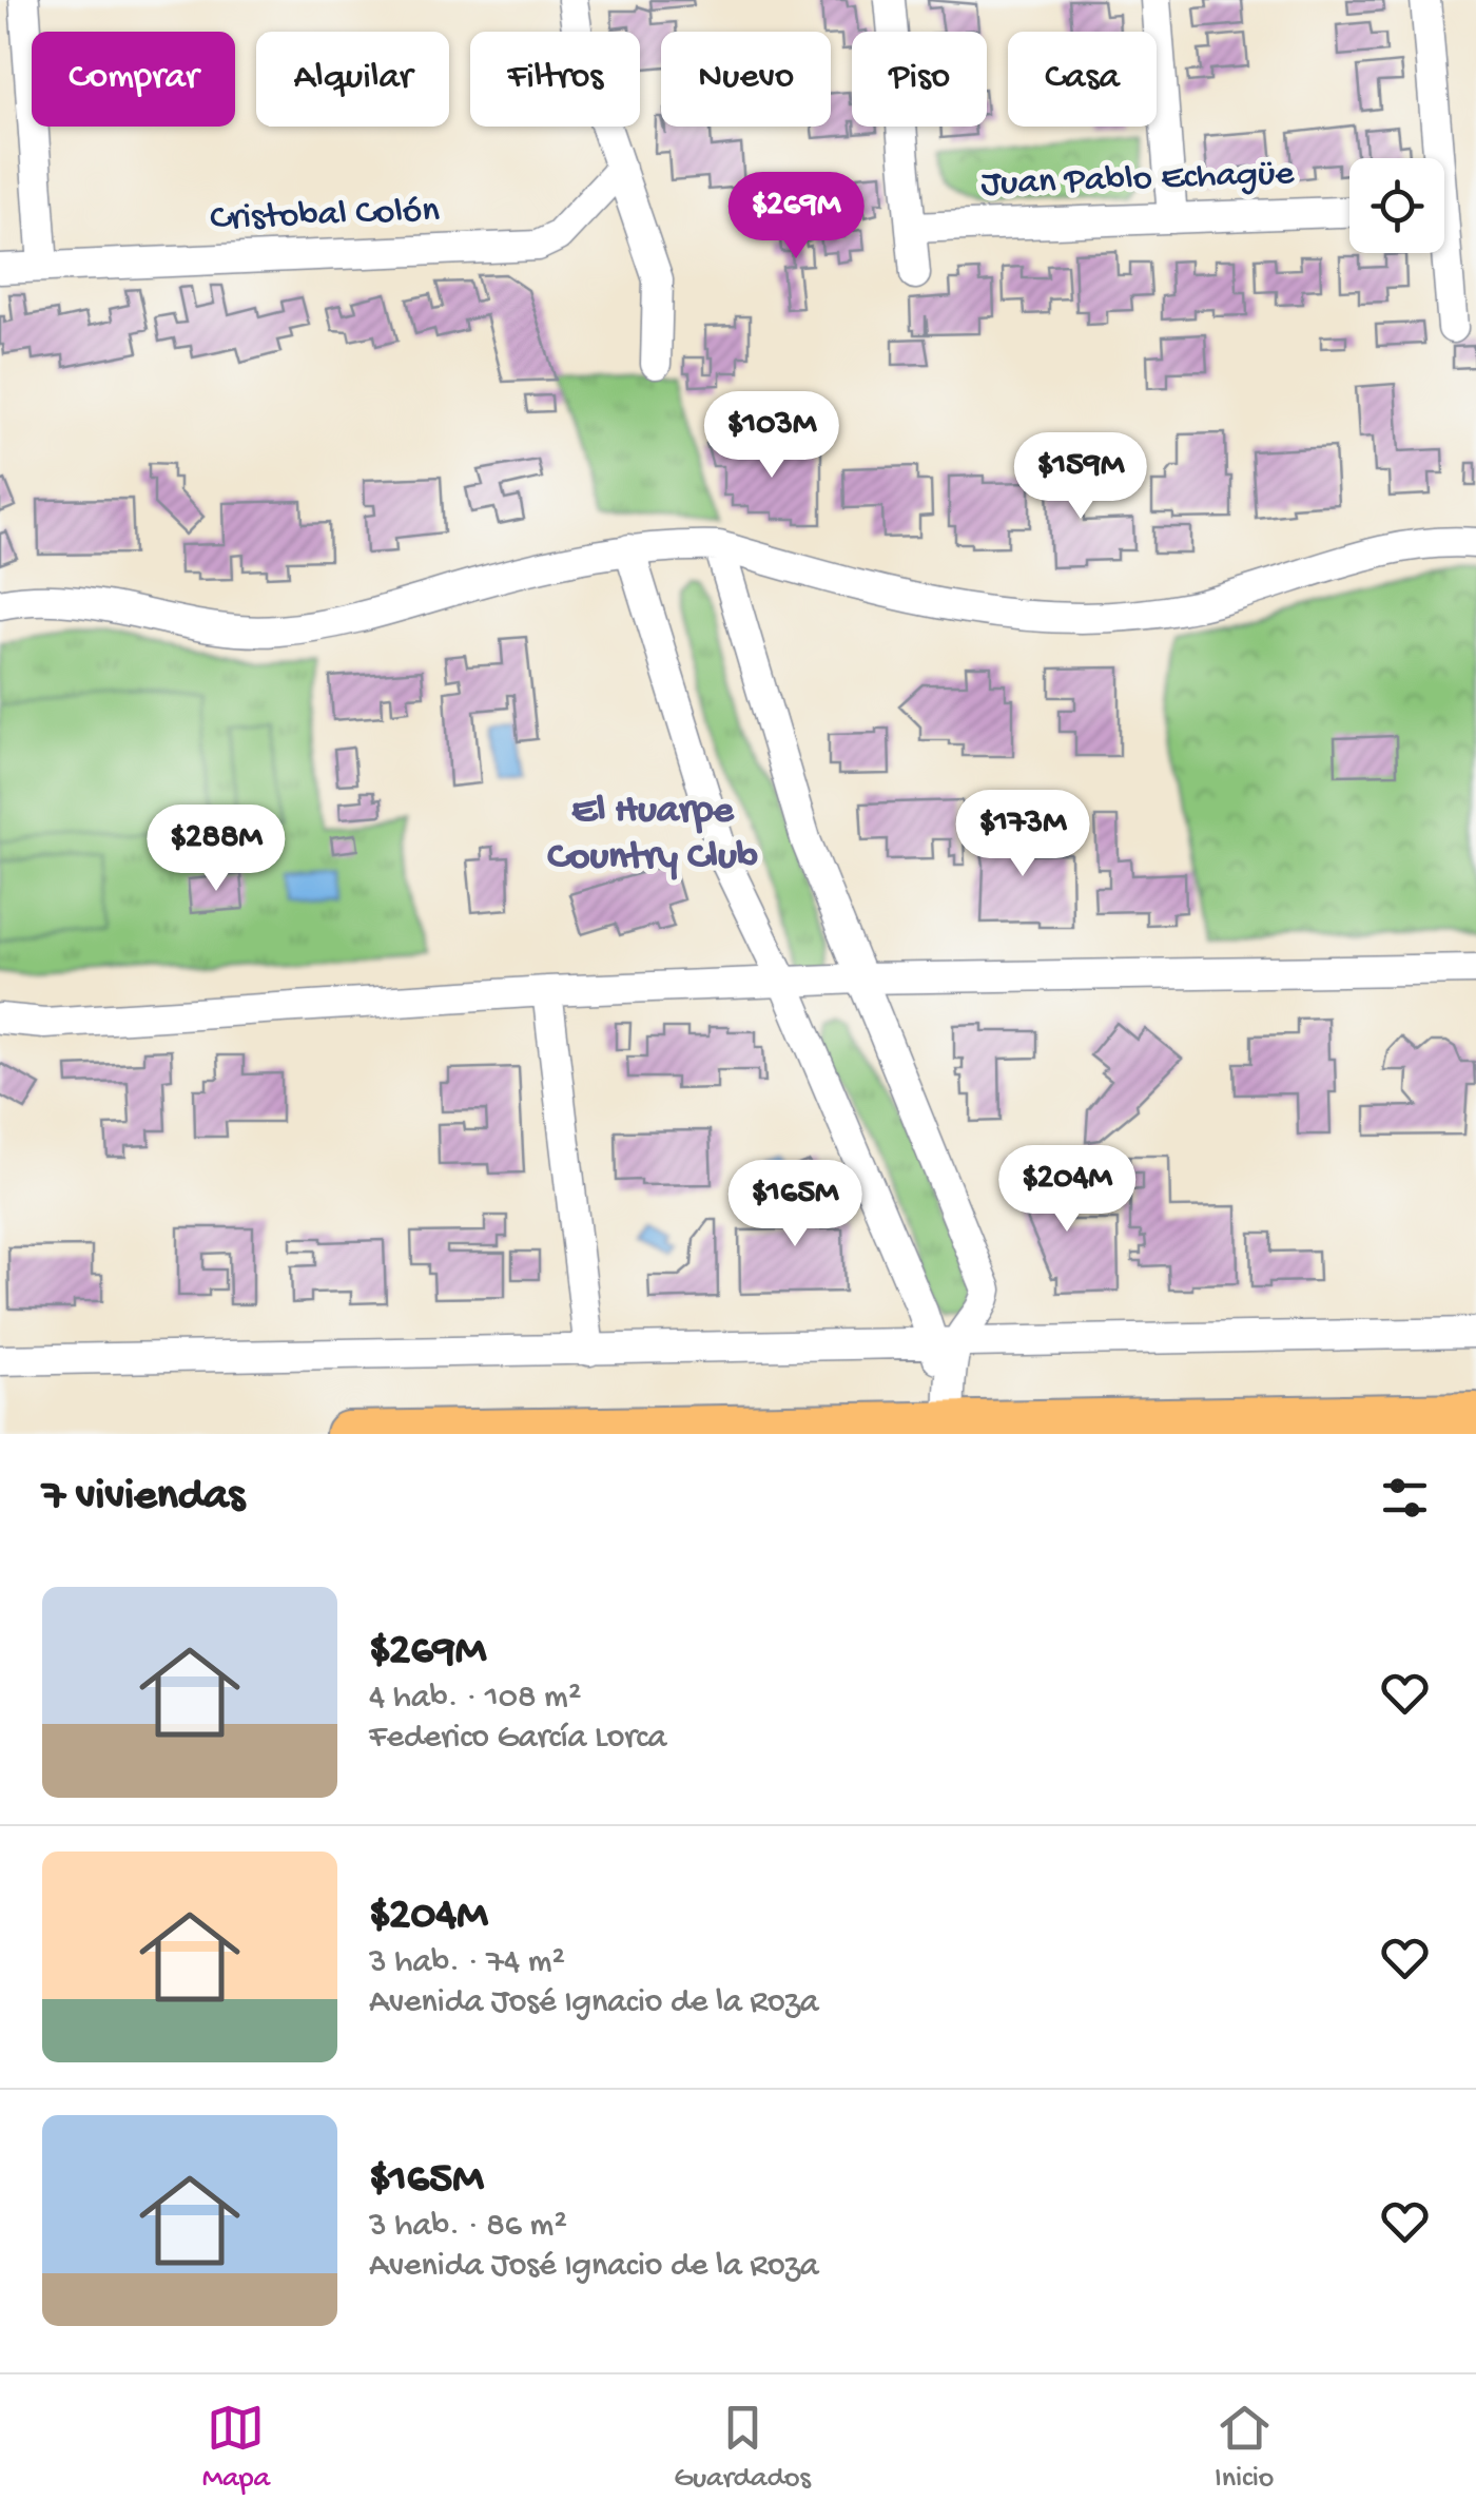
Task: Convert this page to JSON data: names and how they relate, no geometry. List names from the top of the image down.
{
  "streets": {
    "street": ["Juan Pablo Echagüe", "Cristobal Colón"]
  },
  "districts": ["El Huarpe Country Club"],
  "page": {
    "chip": [
      "Comprar",
      "Alquilar",
      "Filtros",
      "Nuevo",
      "Piso",
      "Casa"
    ],
    "price": [
      "$269M",
      "$103M",
      "$159M",
      "$173M",
      "$288M",
      "$204M",
      "$165M"
    ],
    "heading": "7 viviendas",
    "list": [
      {
        "name": "$269M",
        "note": "4 hab. · 108 m² · Federico García Lorca"
      },
      {
        "name": "$204M",
        "note": "3 hab. · 74 m² · Avenida José Ignacio de la Roza"
      },
      {
        "name": "$165M",
        "note": "3 hab. · 86 m² · Avenida José Ignacio de la Roza"
      }
    ],
    "tabs": ["Mapa", "Guardados", "Inicio"]
  }
}
